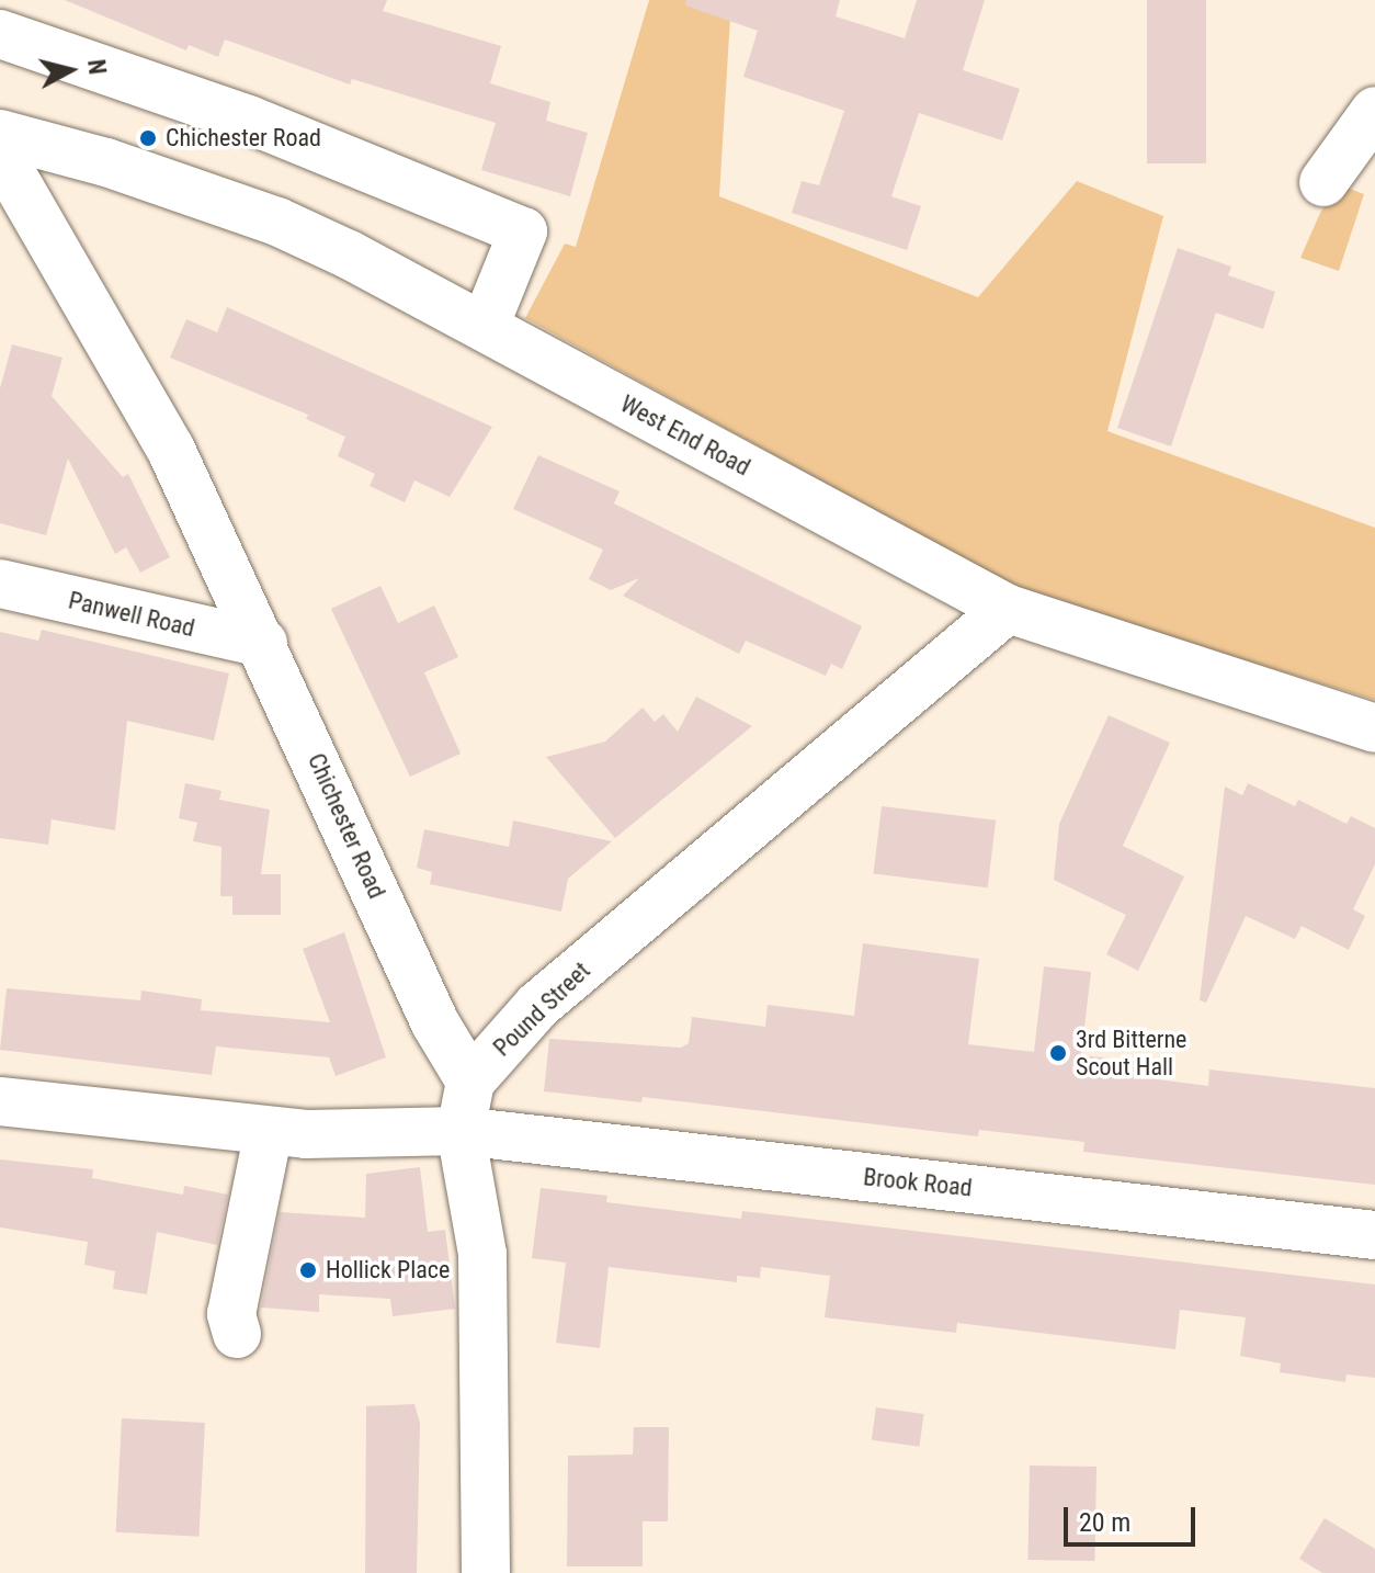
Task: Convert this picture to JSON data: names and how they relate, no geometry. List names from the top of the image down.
{
  "streets": {
    "street": [
      "West End Road",
      "Panwell Road",
      "Chichester Road",
      "Pound Street",
      "Brook Road"
    ]
  },
  "crossings": [
    ["West End Road", "Pound Street"],
    ["Panwell Road", "Chichester Road"],
    ["Chichester Road", "Pound Street"]
  ],
  "places": ["Chichester Road", "3rd Bitterne Scout Hall", "Hollick Place"],
  "scale_bar": "20 m",
  "north": "right"
}
